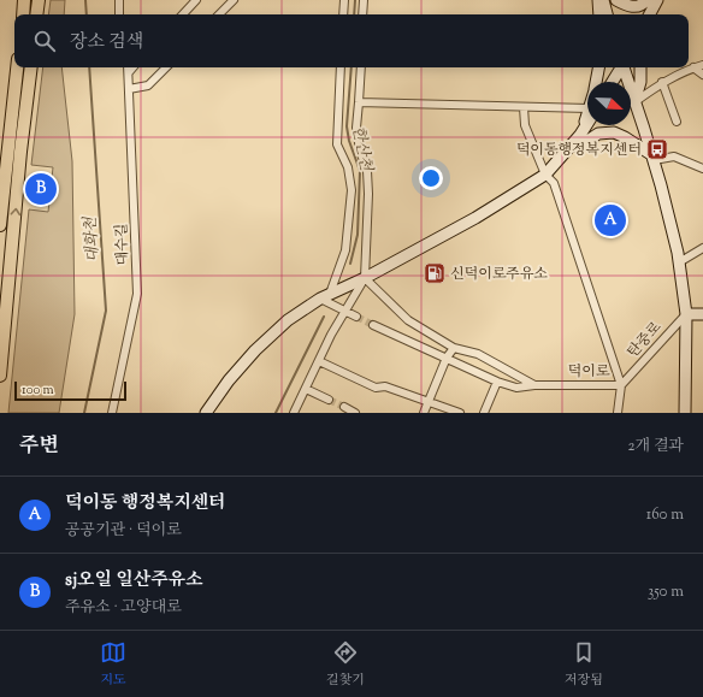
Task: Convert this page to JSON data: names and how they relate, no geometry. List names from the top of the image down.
{
  "streets": {
    "street": ["대수길", "탄중로", "덕이로"]
  },
  "crossings": [
    ["탄중로", "덕이로"]
  ],
  "water": ["한산천", "대화천"],
  "places": {
    "bus stop": ["덕이동행정복지센터"],
    "fuel station": ["신덕이로주유소"]
  },
  "scale_bar": "100 m",
  "north": "bottom right",
  "page": {
    "search": "장소 검색",
    "pins": ["B", "A"],
    "scale": "100 m",
    "heading": ["주변", "2개 결과"],
    "list": [
      {
        "mark": "A",
        "name": "덕이동 행정복지센터",
        "note": "공공기관 · 덕이로",
        "value": "160 m"
      },
      {
        "mark": "B",
        "name": "sj오일 일산주유소",
        "note": "주유소 · 고양대로",
        "value": "350 m"
      }
    ],
    "nav": ["지도", "길찾기", "저장됨"]
  }
}
